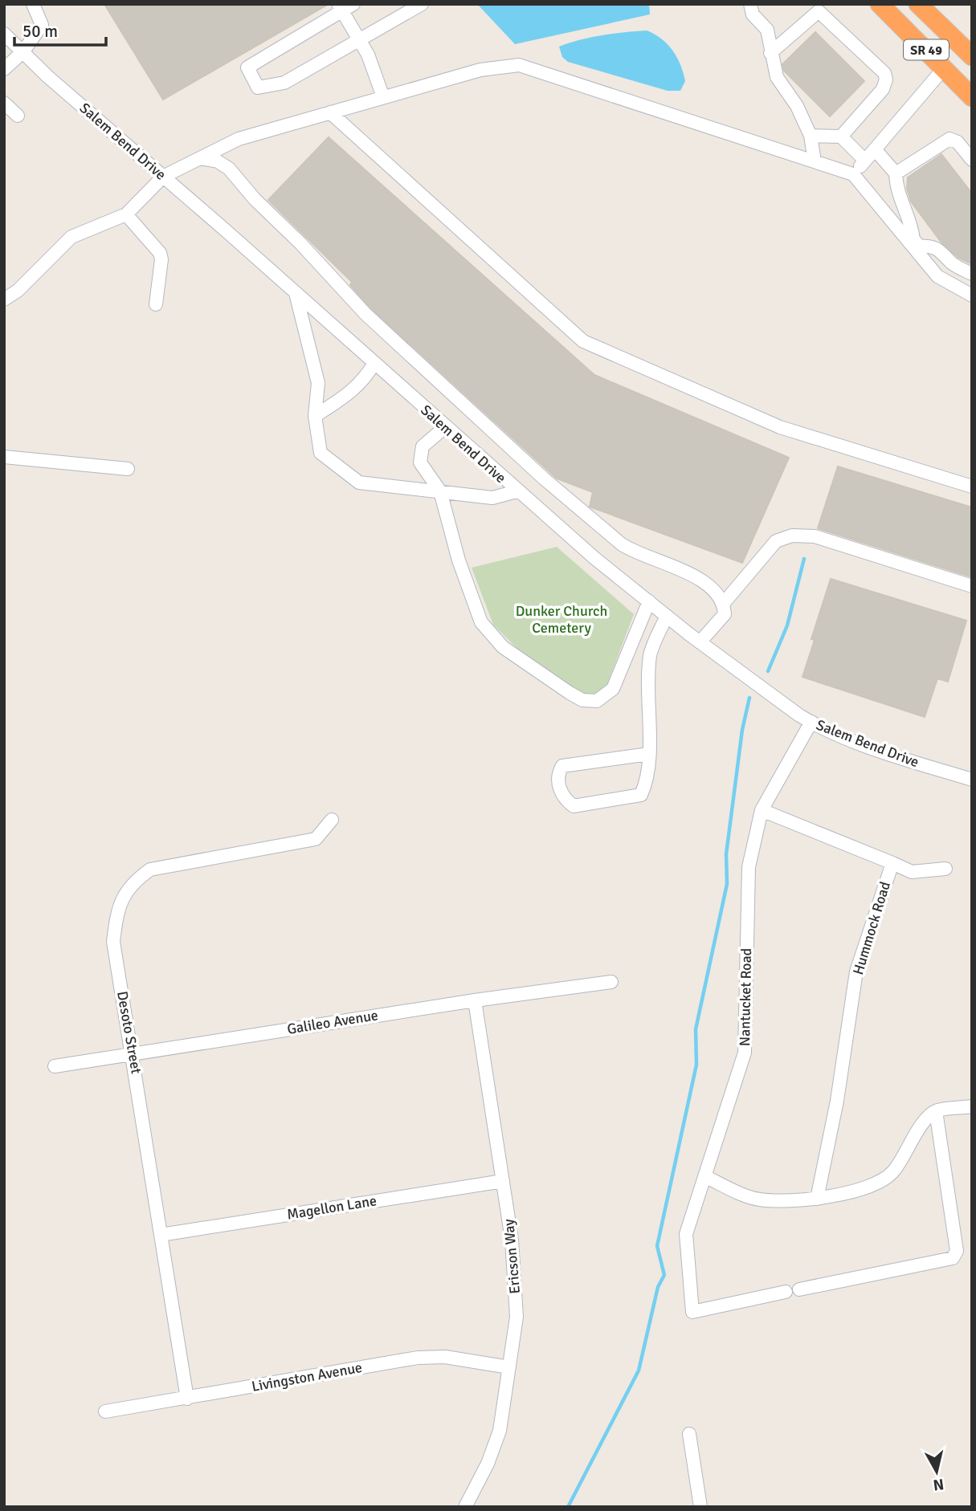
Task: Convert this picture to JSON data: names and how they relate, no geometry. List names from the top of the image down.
{
  "streets": {
    "highway": ["SR 49"],
    "street": [
      "Salem Bend Drive",
      "Hummock Road",
      "Nantucket Road",
      "Galileo Avenue",
      "Desoto Street",
      "Magellon Lane",
      "Ericson Way",
      "Livingston Avenue"
    ]
  },
  "crossings": [
    ["Salem Bend Drive", "Nantucket Road"],
    ["Hummock Road", "Nantucket Road"],
    ["Galileo Avenue", "Desoto Street"],
    ["Galileo Avenue", "Ericson Way"],
    ["Desoto Street", "Magellon Lane"],
    ["Desoto Street", "Livingston Avenue"],
    ["Magellon Lane", "Ericson Way"],
    ["Ericson Way", "Livingston Avenue"]
  ],
  "parks": ["Dunker Church Cemetery"],
  "scale_bar": "50 m",
  "north": "bottom"
}
